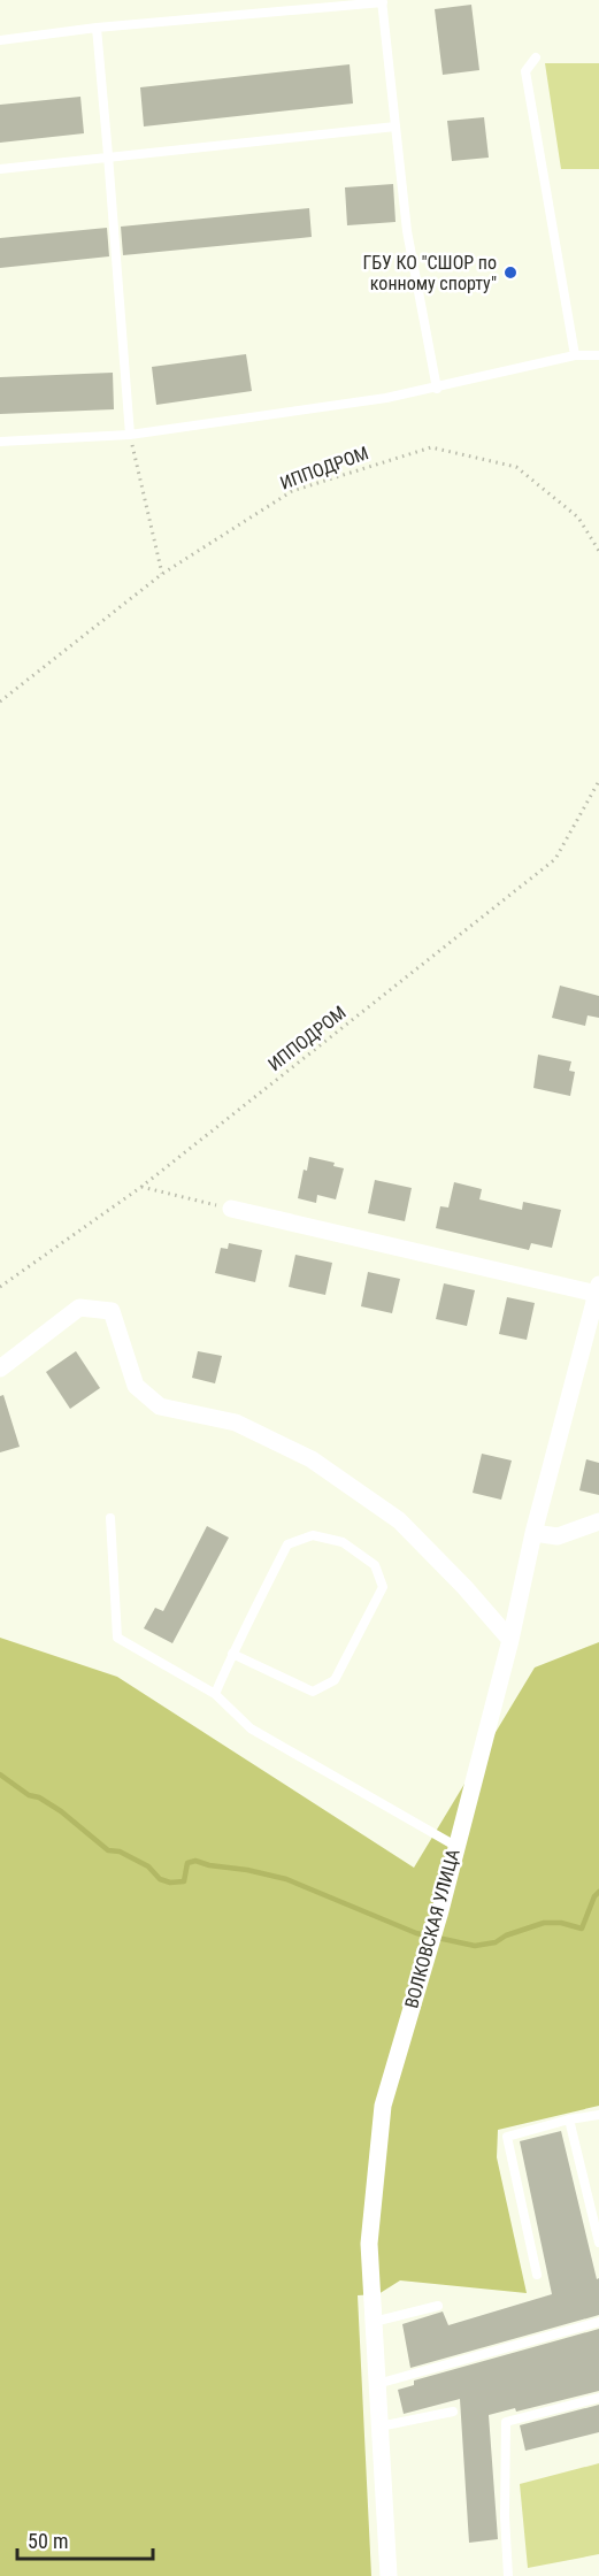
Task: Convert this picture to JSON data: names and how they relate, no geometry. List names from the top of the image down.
{
  "streets": {
    "street": ["ВОЛКОВСКАЯ УЛИЦА"],
    "path": ["ИППОДРОМ"]
  },
  "places": ["ГБУ КО \"СШОР по конному спорту\""],
  "scale_bar": "50 m"
}
